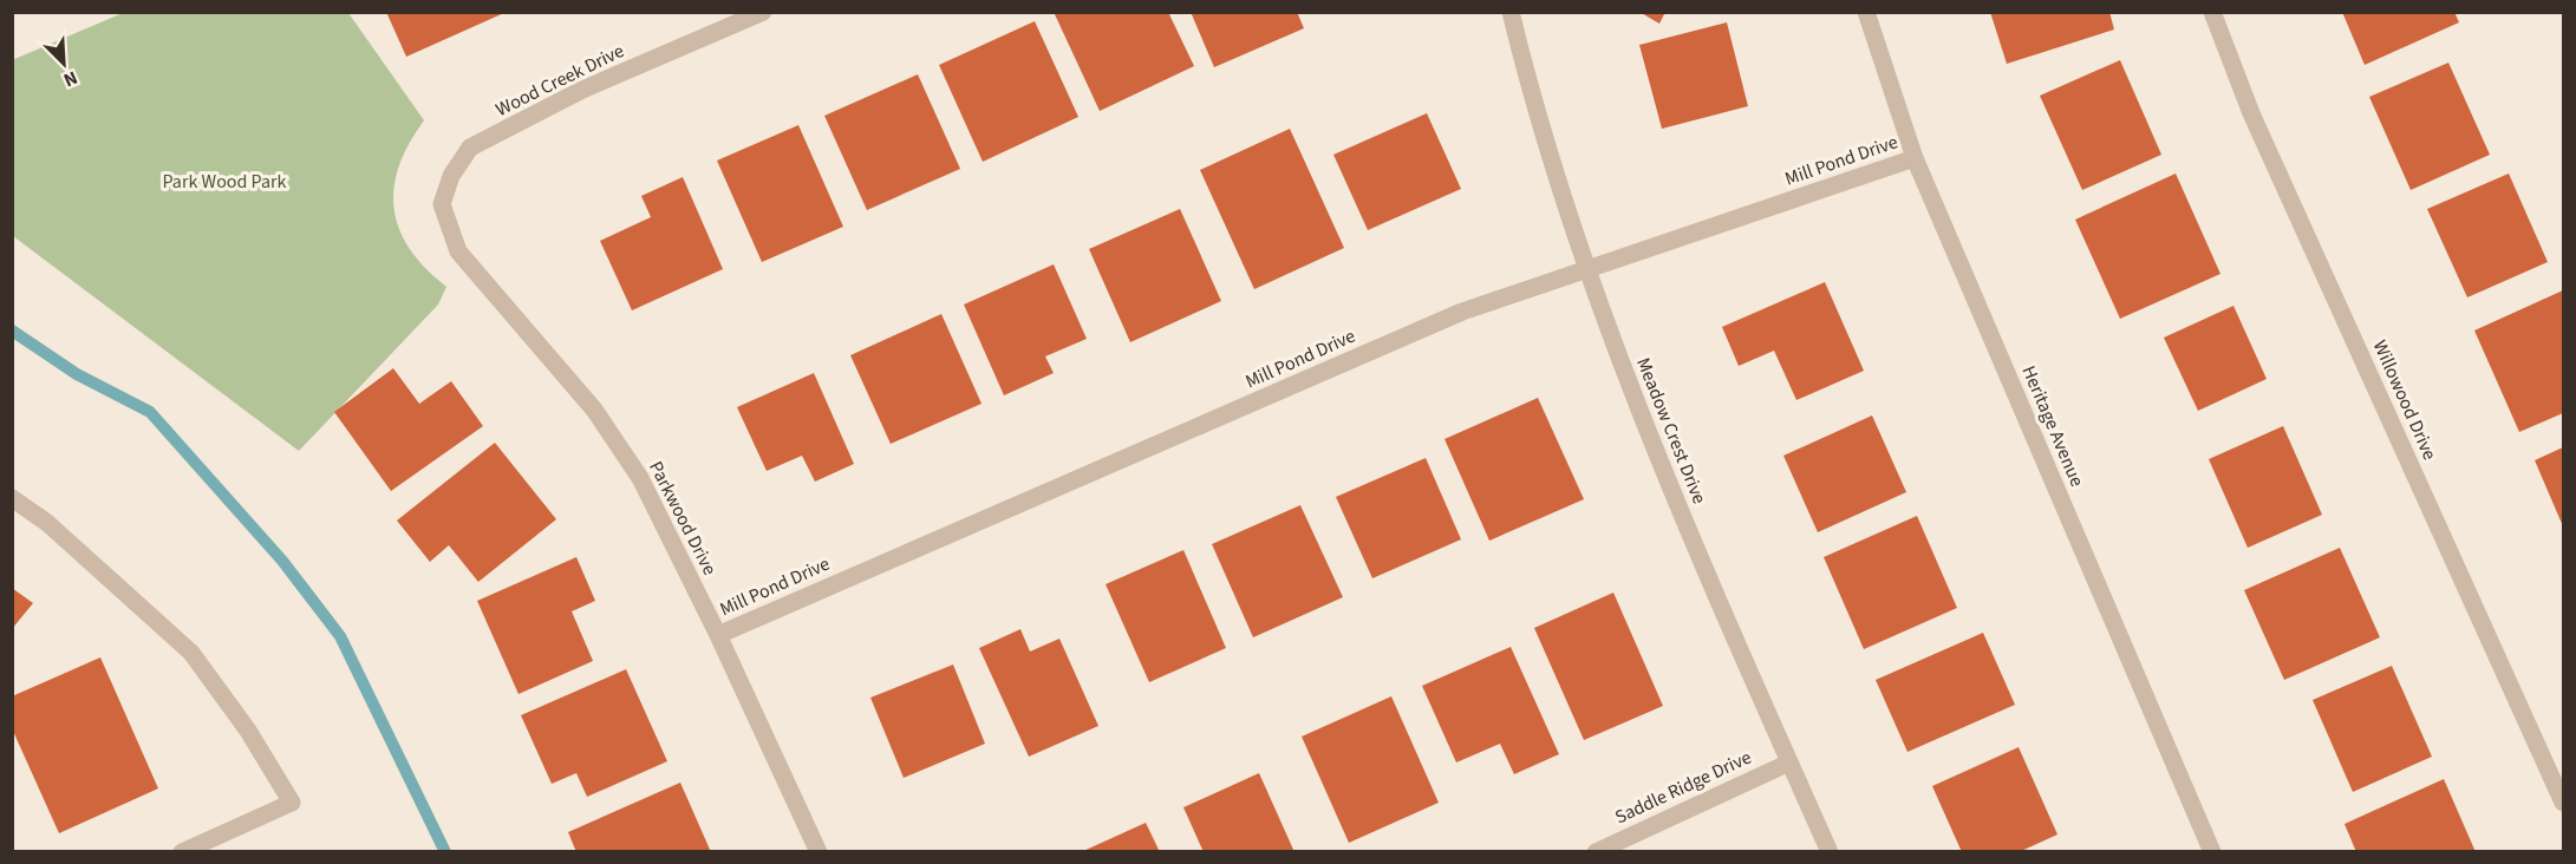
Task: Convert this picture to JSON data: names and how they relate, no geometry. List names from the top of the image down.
{
  "streets": {
    "street": [
      "Wood Creek Drive",
      "Mill Pond Drive",
      "Willowood Drive",
      "Heritage Avenue",
      "Meadow Crest Drive",
      "Parkwood Drive",
      "Saddle Ridge Drive"
    ]
  },
  "crossings": [
    ["Wood Creek Drive", "Parkwood Drive"],
    ["Mill Pond Drive", "Heritage Avenue"],
    ["Mill Pond Drive", "Meadow Crest Drive"],
    ["Mill Pond Drive", "Parkwood Drive"],
    ["Meadow Crest Drive", "Saddle Ridge Drive"]
  ],
  "parks": ["Park Wood Park"],
  "north": "bottom right"
}
